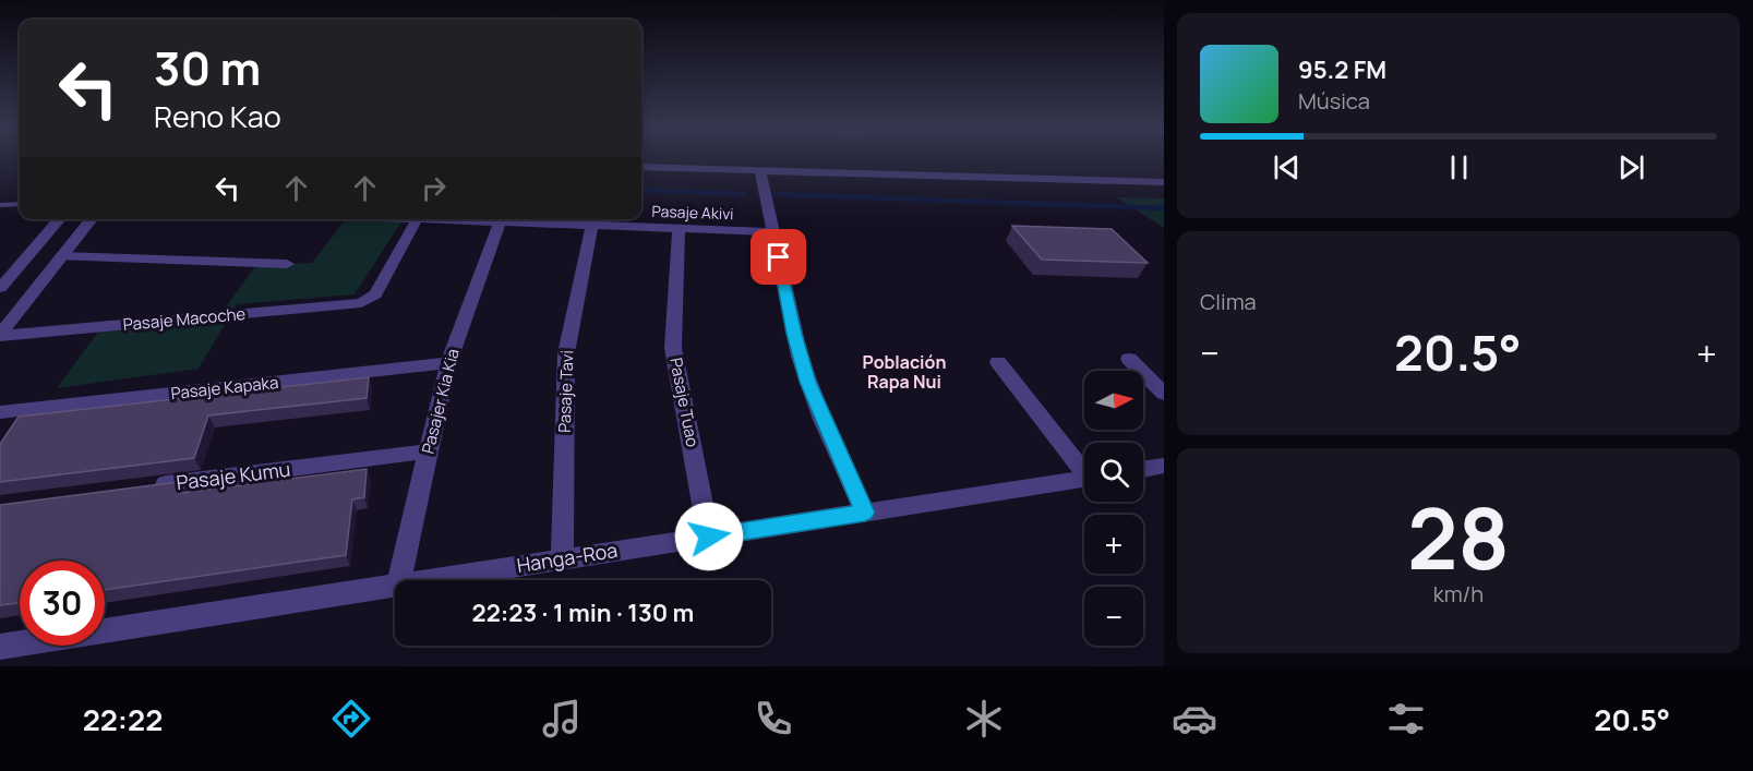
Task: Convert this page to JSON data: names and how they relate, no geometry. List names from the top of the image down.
{
  "streets": {
    "street": [
      "Pasaje Akivi",
      "Pasaje Macoche",
      "Pasaje Kapaka",
      "Pasaje Tavi",
      "Pasajer Kia Kia",
      "Pasaje Tuao",
      "Pasaje Kumu",
      "Hanga-Roa"
    ]
  },
  "crossings": [
    ["Pasaje Akivi", "Pasaje Macoche"],
    ["Pasaje Akivi", "Pasaje Tavi"],
    ["Pasaje Akivi", "Pasajer Kia Kia"],
    ["Pasaje Akivi", "Pasaje Tuao"],
    ["Pasaje Kapaka", "Pasajer Kia Kia"],
    ["Pasaje Tavi", "Hanga-Roa"],
    ["Pasajer Kia Kia", "Pasaje Kumu"],
    ["Pasaje Tuao", "Hanga-Roa"]
  ],
  "districts": ["Población Rapa Nui"],
  "north": "right",
  "page": {
    "turn": ["30 m", "Reno Kao"],
    "song": ["95.2 FM", "Música"],
    "tile": [
      "Clima",
      ["28", "km/h"]
    ],
    "heat": ["−", "20.5°", "+"],
    "map_buttons": ["+", "−"],
    "limit": "30",
    "trip": "22:23 · 1 min · 130 m",
    "tabs": ["22:22", "20.5°"]
  }
}
